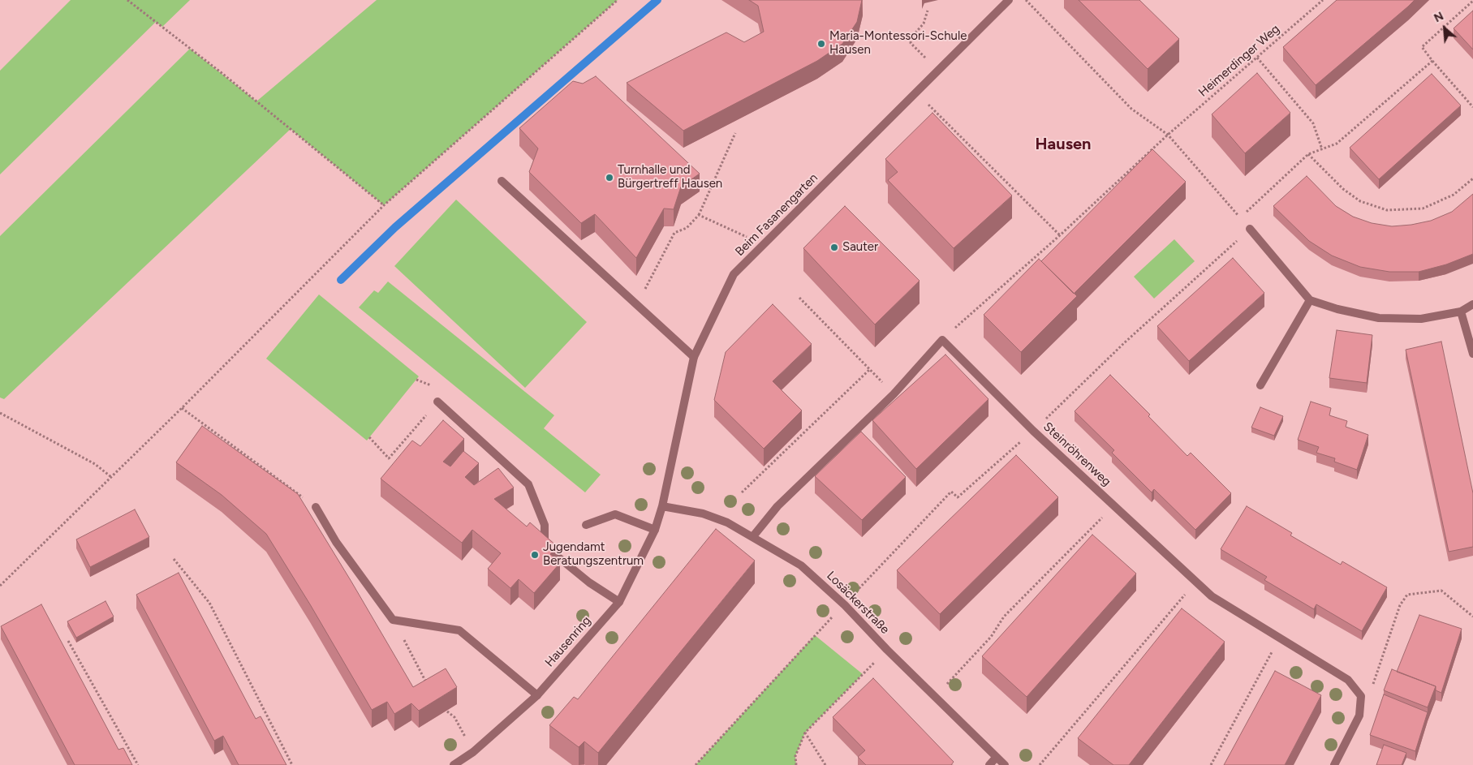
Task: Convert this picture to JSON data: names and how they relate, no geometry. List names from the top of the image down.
{
  "streets": {
    "street": [
      "Beim Fasanengarten",
      "Steinröhrenweg",
      "Losäckerstraße",
      "Hausenring"
    ],
    "path": ["Heimerdinger Weg"]
  },
  "crossings": [
    ["Heimerdinger Weg", "Steinröhrenweg"],
    ["Beim Fasanengarten", "Losäckerstraße"],
    ["Beim Fasanengarten", "Hausenring"],
    ["Losäckerstraße", "Hausenring"]
  ],
  "districts": ["Hausen"],
  "places": [
    "Maria-Montessori-Schule Hausen",
    "Turnhalle und Bürgertreff Hausen",
    "Sauter",
    "Jugendamt Beratungszentrum"
  ],
  "north": "top left"
}
